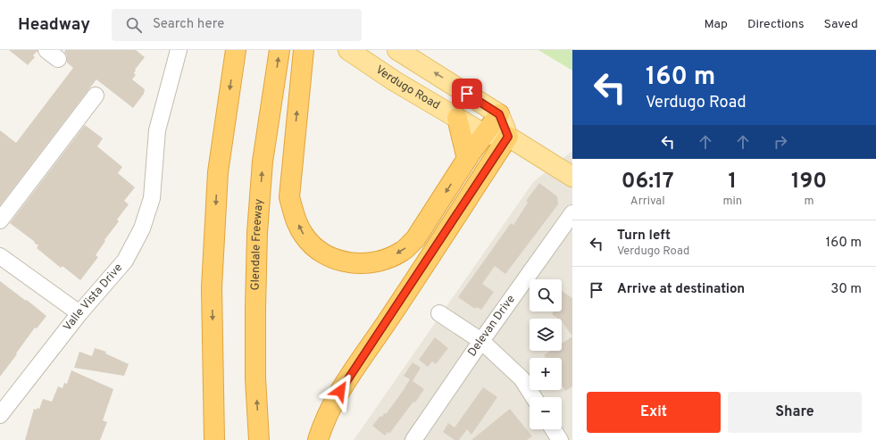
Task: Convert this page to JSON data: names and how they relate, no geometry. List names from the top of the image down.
{
  "streets": {
    "highway": ["Glendale Freeway"],
    "main road": ["Verdugo Road"],
    "street": ["Valle Vista Drive", "Delevan Drive"]
  },
  "page": {
    "header": "Headway",
    "search": "Search here",
    "nav": ["Map", "Directions", "Saved"],
    "turn": ["160 m", "Verdugo Road"],
    "eta": [
      "06:17",
      "Arrival",
      "1",
      "min",
      "190",
      "m"
    ],
    "list": [
      {
        "name": "Turn left",
        "note": "Verdugo Road",
        "value": "160 m"
      },
      {
        "name": "Arrive at destination",
        "value": "30 m"
      }
    ],
    "map_buttons": ["+", "−"],
    "buttons": ["Exit", "Share"]
  }
}
